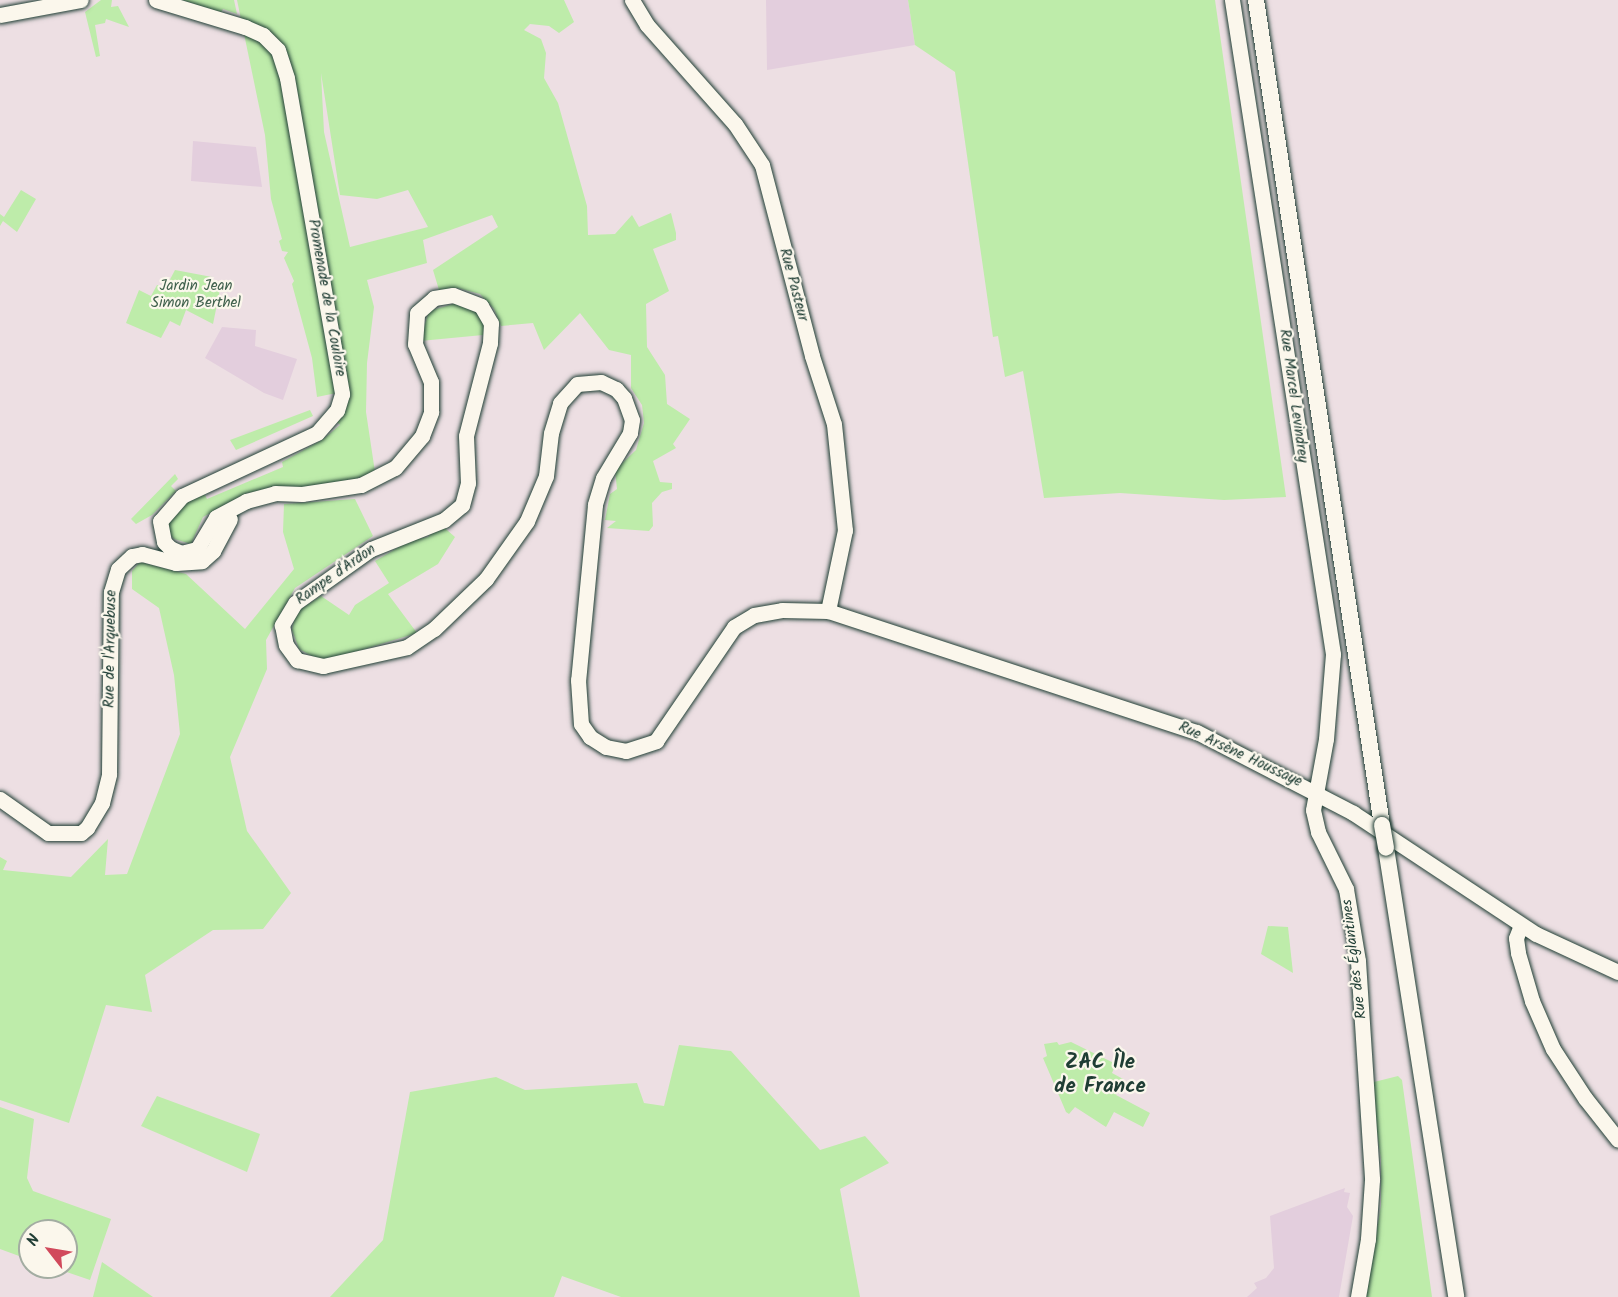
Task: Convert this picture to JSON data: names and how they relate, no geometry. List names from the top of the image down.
{
  "streets": {
    "street": [
      "Rue Pasteur",
      "Promenade de la Couloire",
      "Rue Marcel Levindrey",
      "Rampe d'Ardon",
      "Rue de l'Arquebuse",
      "Rue Arsène Houssaye",
      "Rue des Églantines"
    ]
  },
  "crossings": [
    ["Rue Pasteur", "Rampe d'Ardon"],
    ["Rue Pasteur", "Rue Arsène Houssaye"],
    ["Promenade de la Couloire", "Rampe d'Ardon"],
    ["Promenade de la Couloire", "Rue de l'Arquebuse"],
    ["Rue Marcel Levindrey", "Rue Arsène Houssaye"],
    ["Rue Marcel Levindrey", "Rue des Églantines"],
    ["Rampe d'Ardon", "Rue de l'Arquebuse"],
    ["Rampe d'Ardon", "Rue Arsène Houssaye"],
    ["Rue Arsène Houssaye", "Rue des Églantines"]
  ],
  "districts": ["ZAC Île de France"],
  "parks": ["Jardin Jean Simon Berthel"],
  "north": "top left"
}
